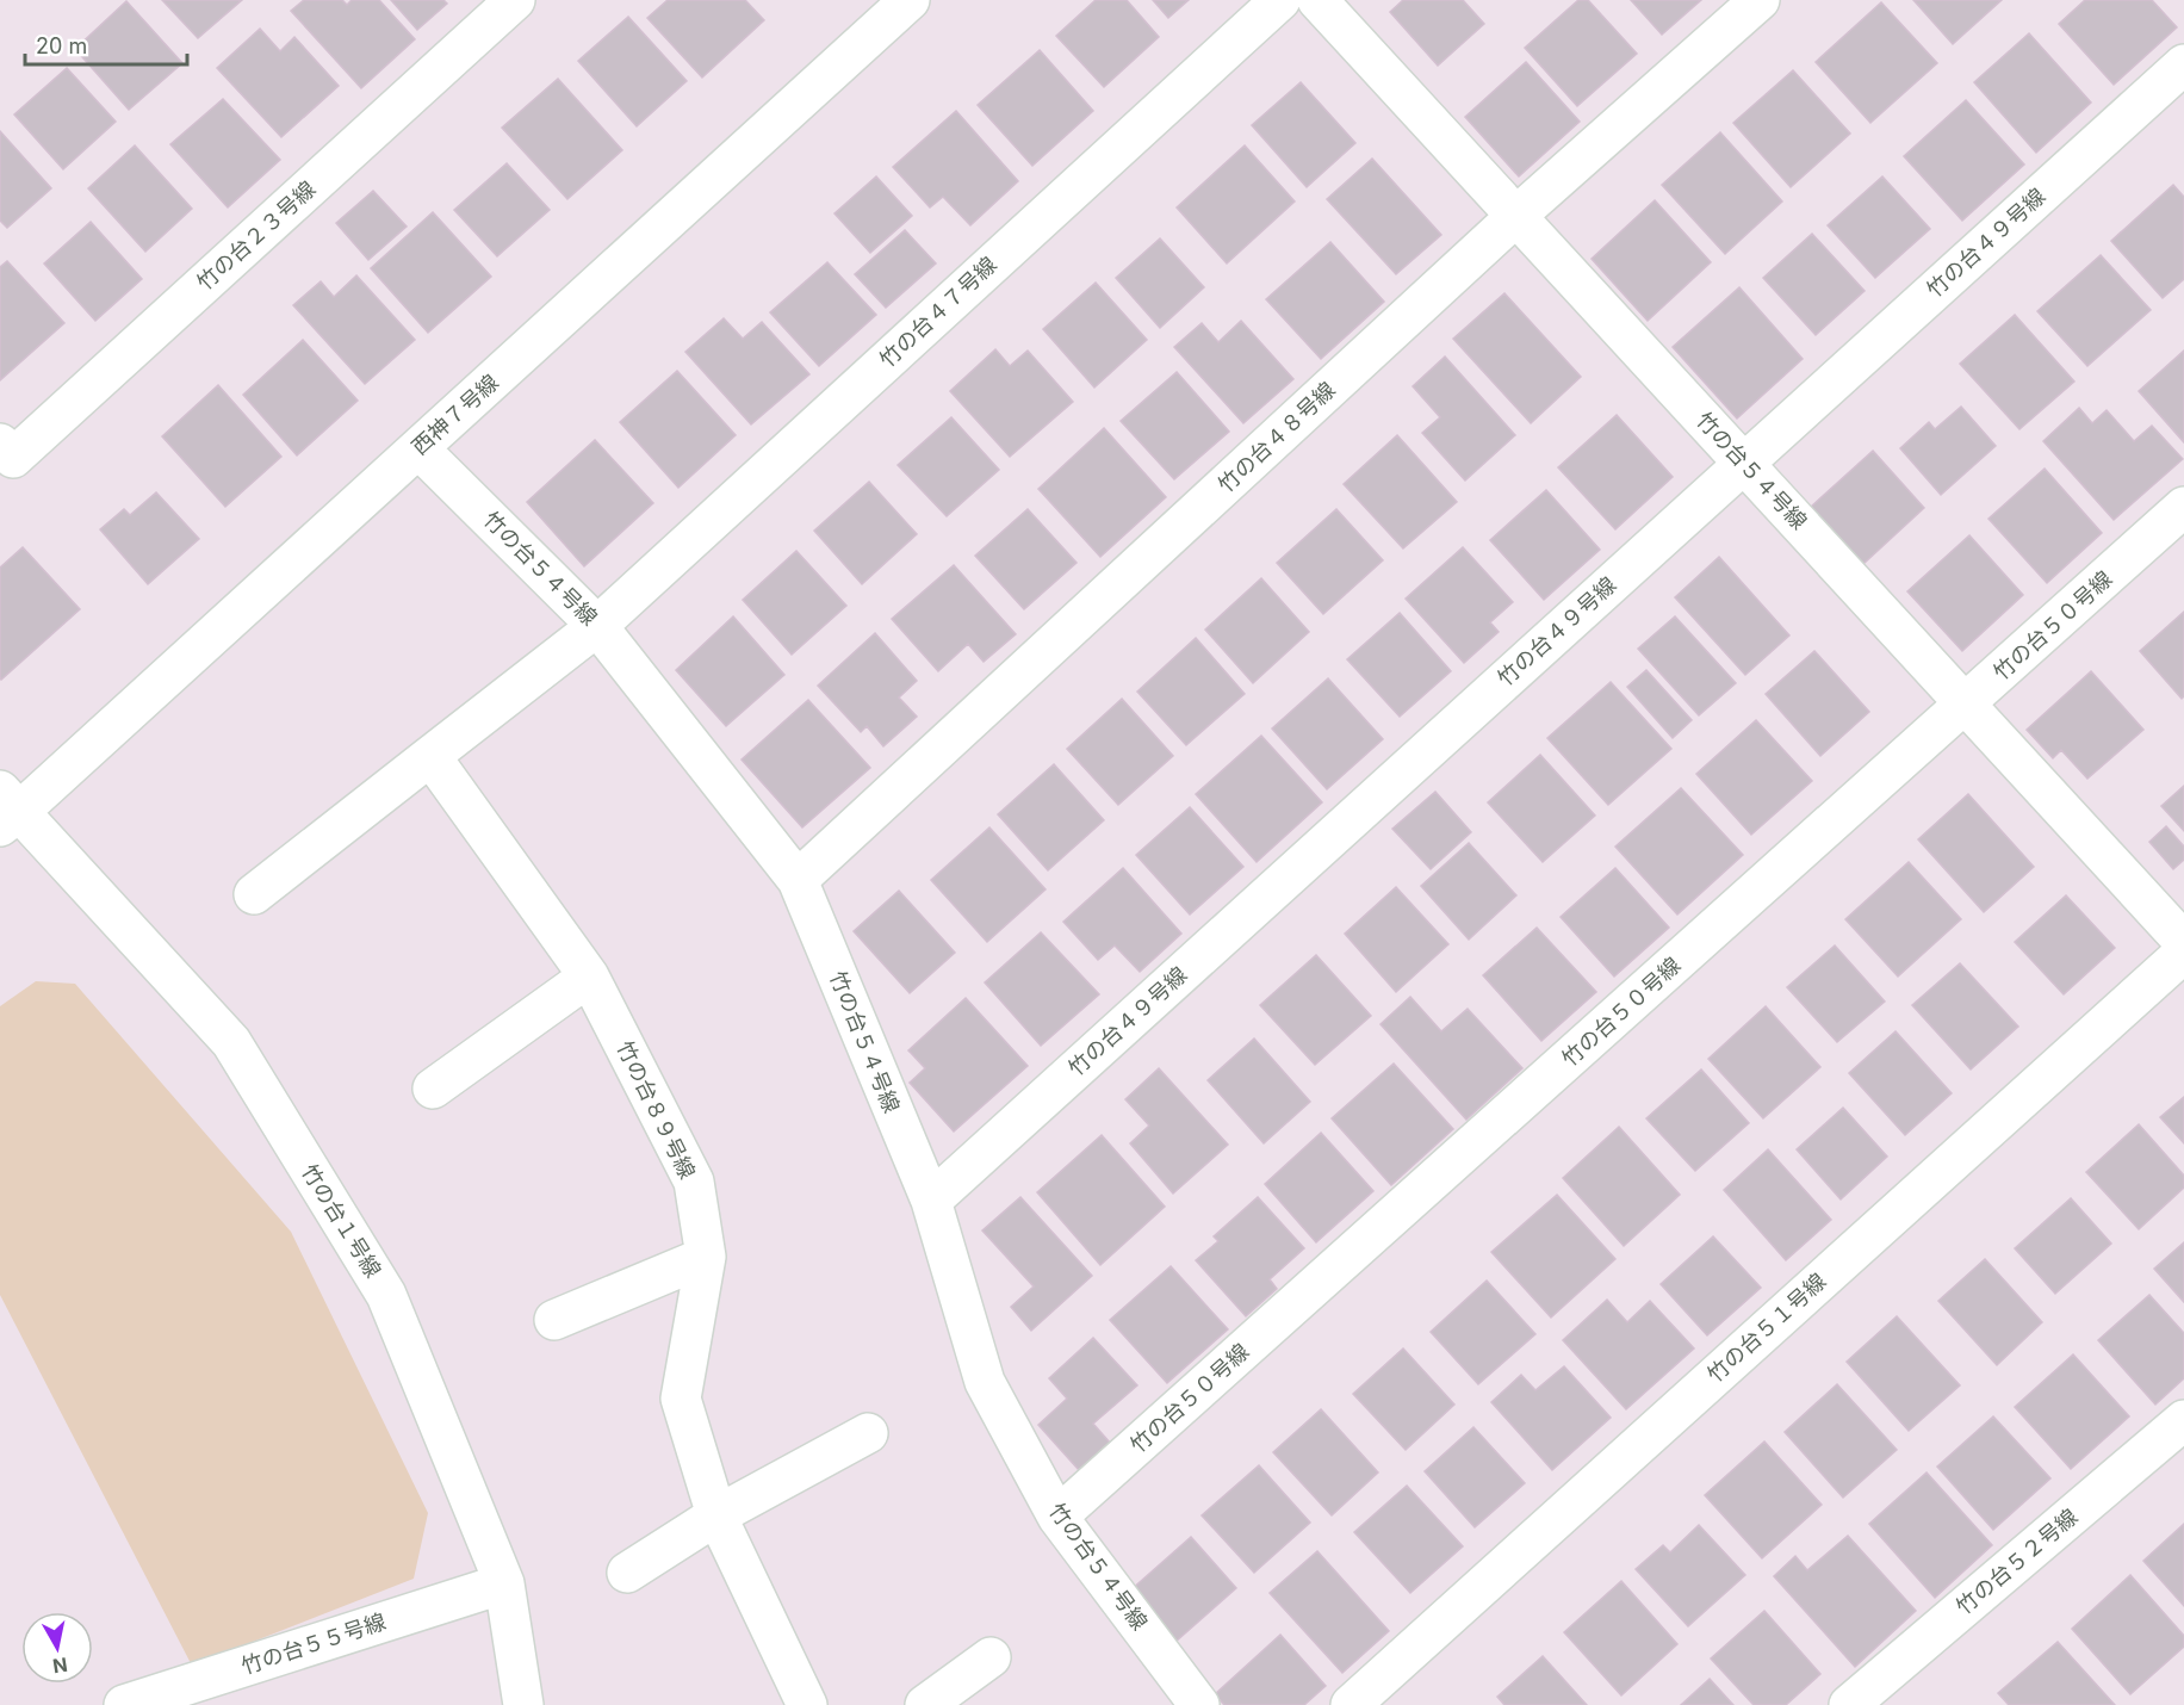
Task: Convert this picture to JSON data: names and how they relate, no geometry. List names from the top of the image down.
{
  "streets": {
    "street": [
      "竹の台２３号線",
      "竹の台４９号線",
      "竹の台４７号線",
      "西神７号線",
      "竹の台４８号線",
      "竹の台５４号線",
      "竹の台５０号線",
      "竹の台８９号線",
      "竹の台１号線",
      "竹の台５１号線",
      "竹の台５２号線",
      "竹の台５５号線"
    ]
  },
  "crossings": [
    ["竹の台４９号線", "竹の台５４号線"],
    ["竹の台４７号線", "竹の台５４号線"],
    ["西神７号線", "竹の台５４号線"],
    ["西神７号線", "竹の台１号線"],
    ["竹の台４８号線", "竹の台５４号線"],
    ["竹の台５４号線", "竹の台５０号線"],
    ["竹の台１号線", "竹の台５５号線"]
  ],
  "scale_bar": "20 m",
  "north": "bottom"
}
